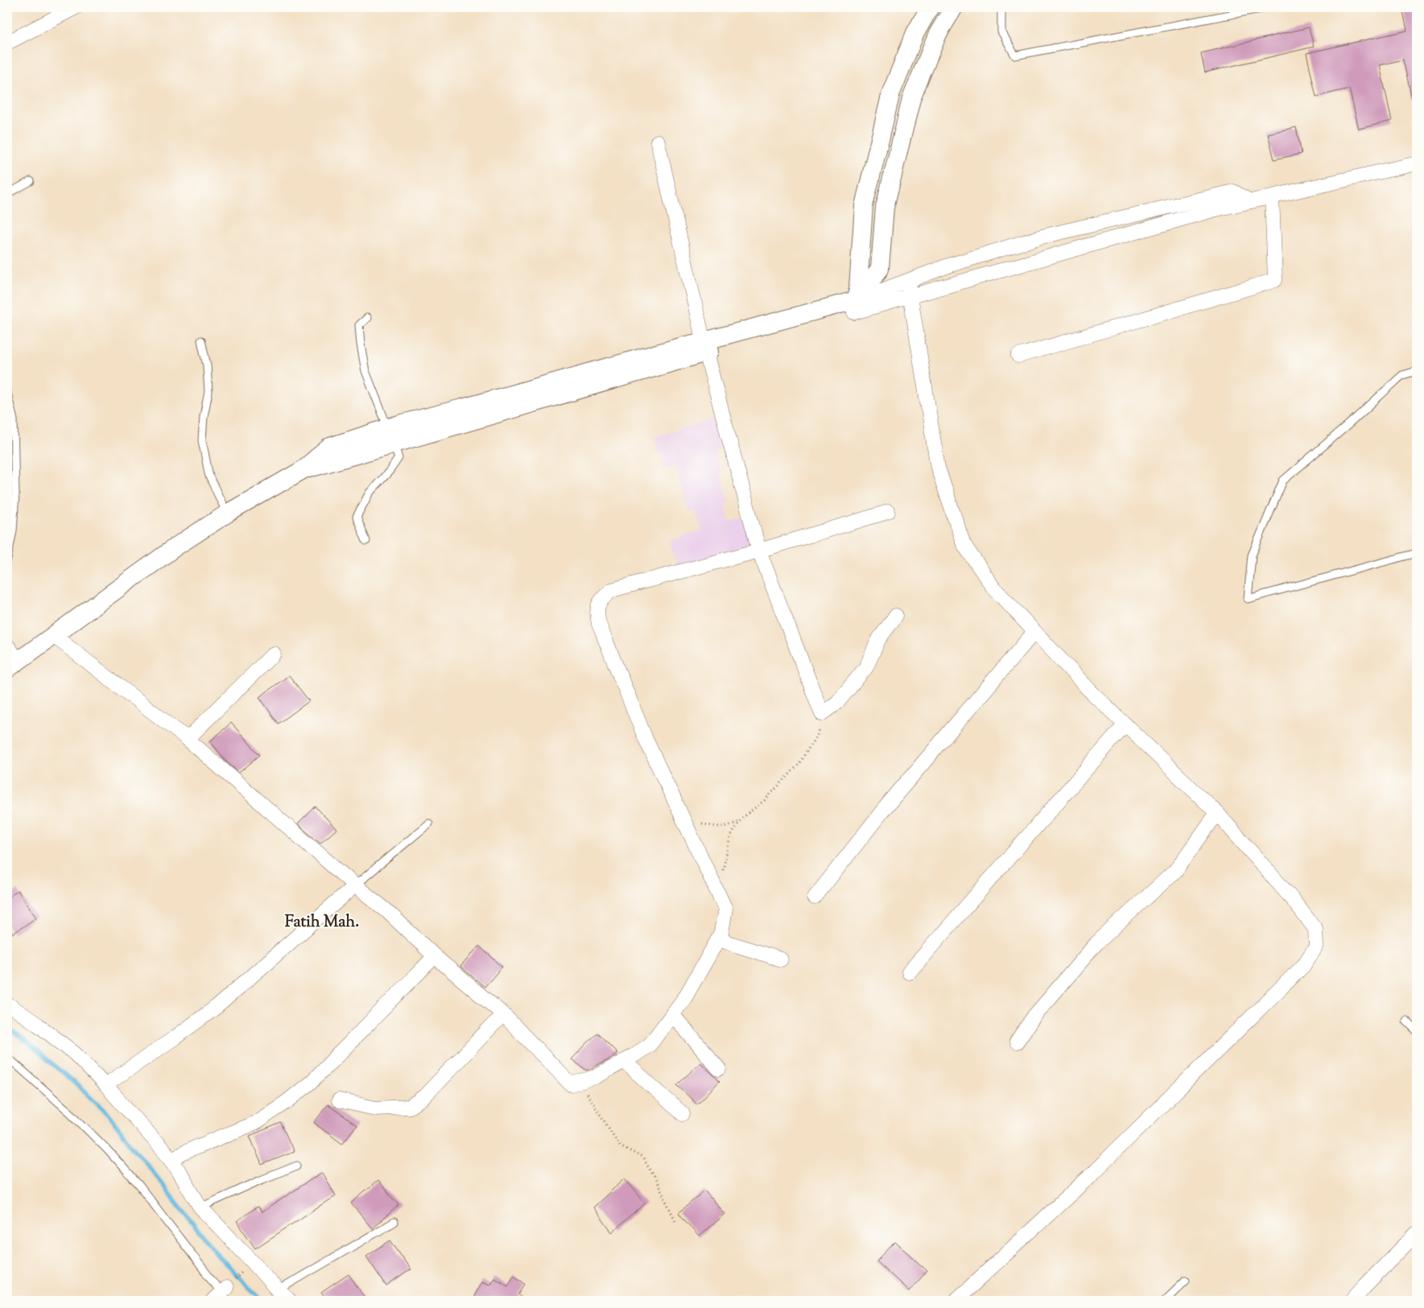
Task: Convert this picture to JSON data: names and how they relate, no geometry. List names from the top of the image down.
{
  "districts": ["Fatih Mah."]
}
